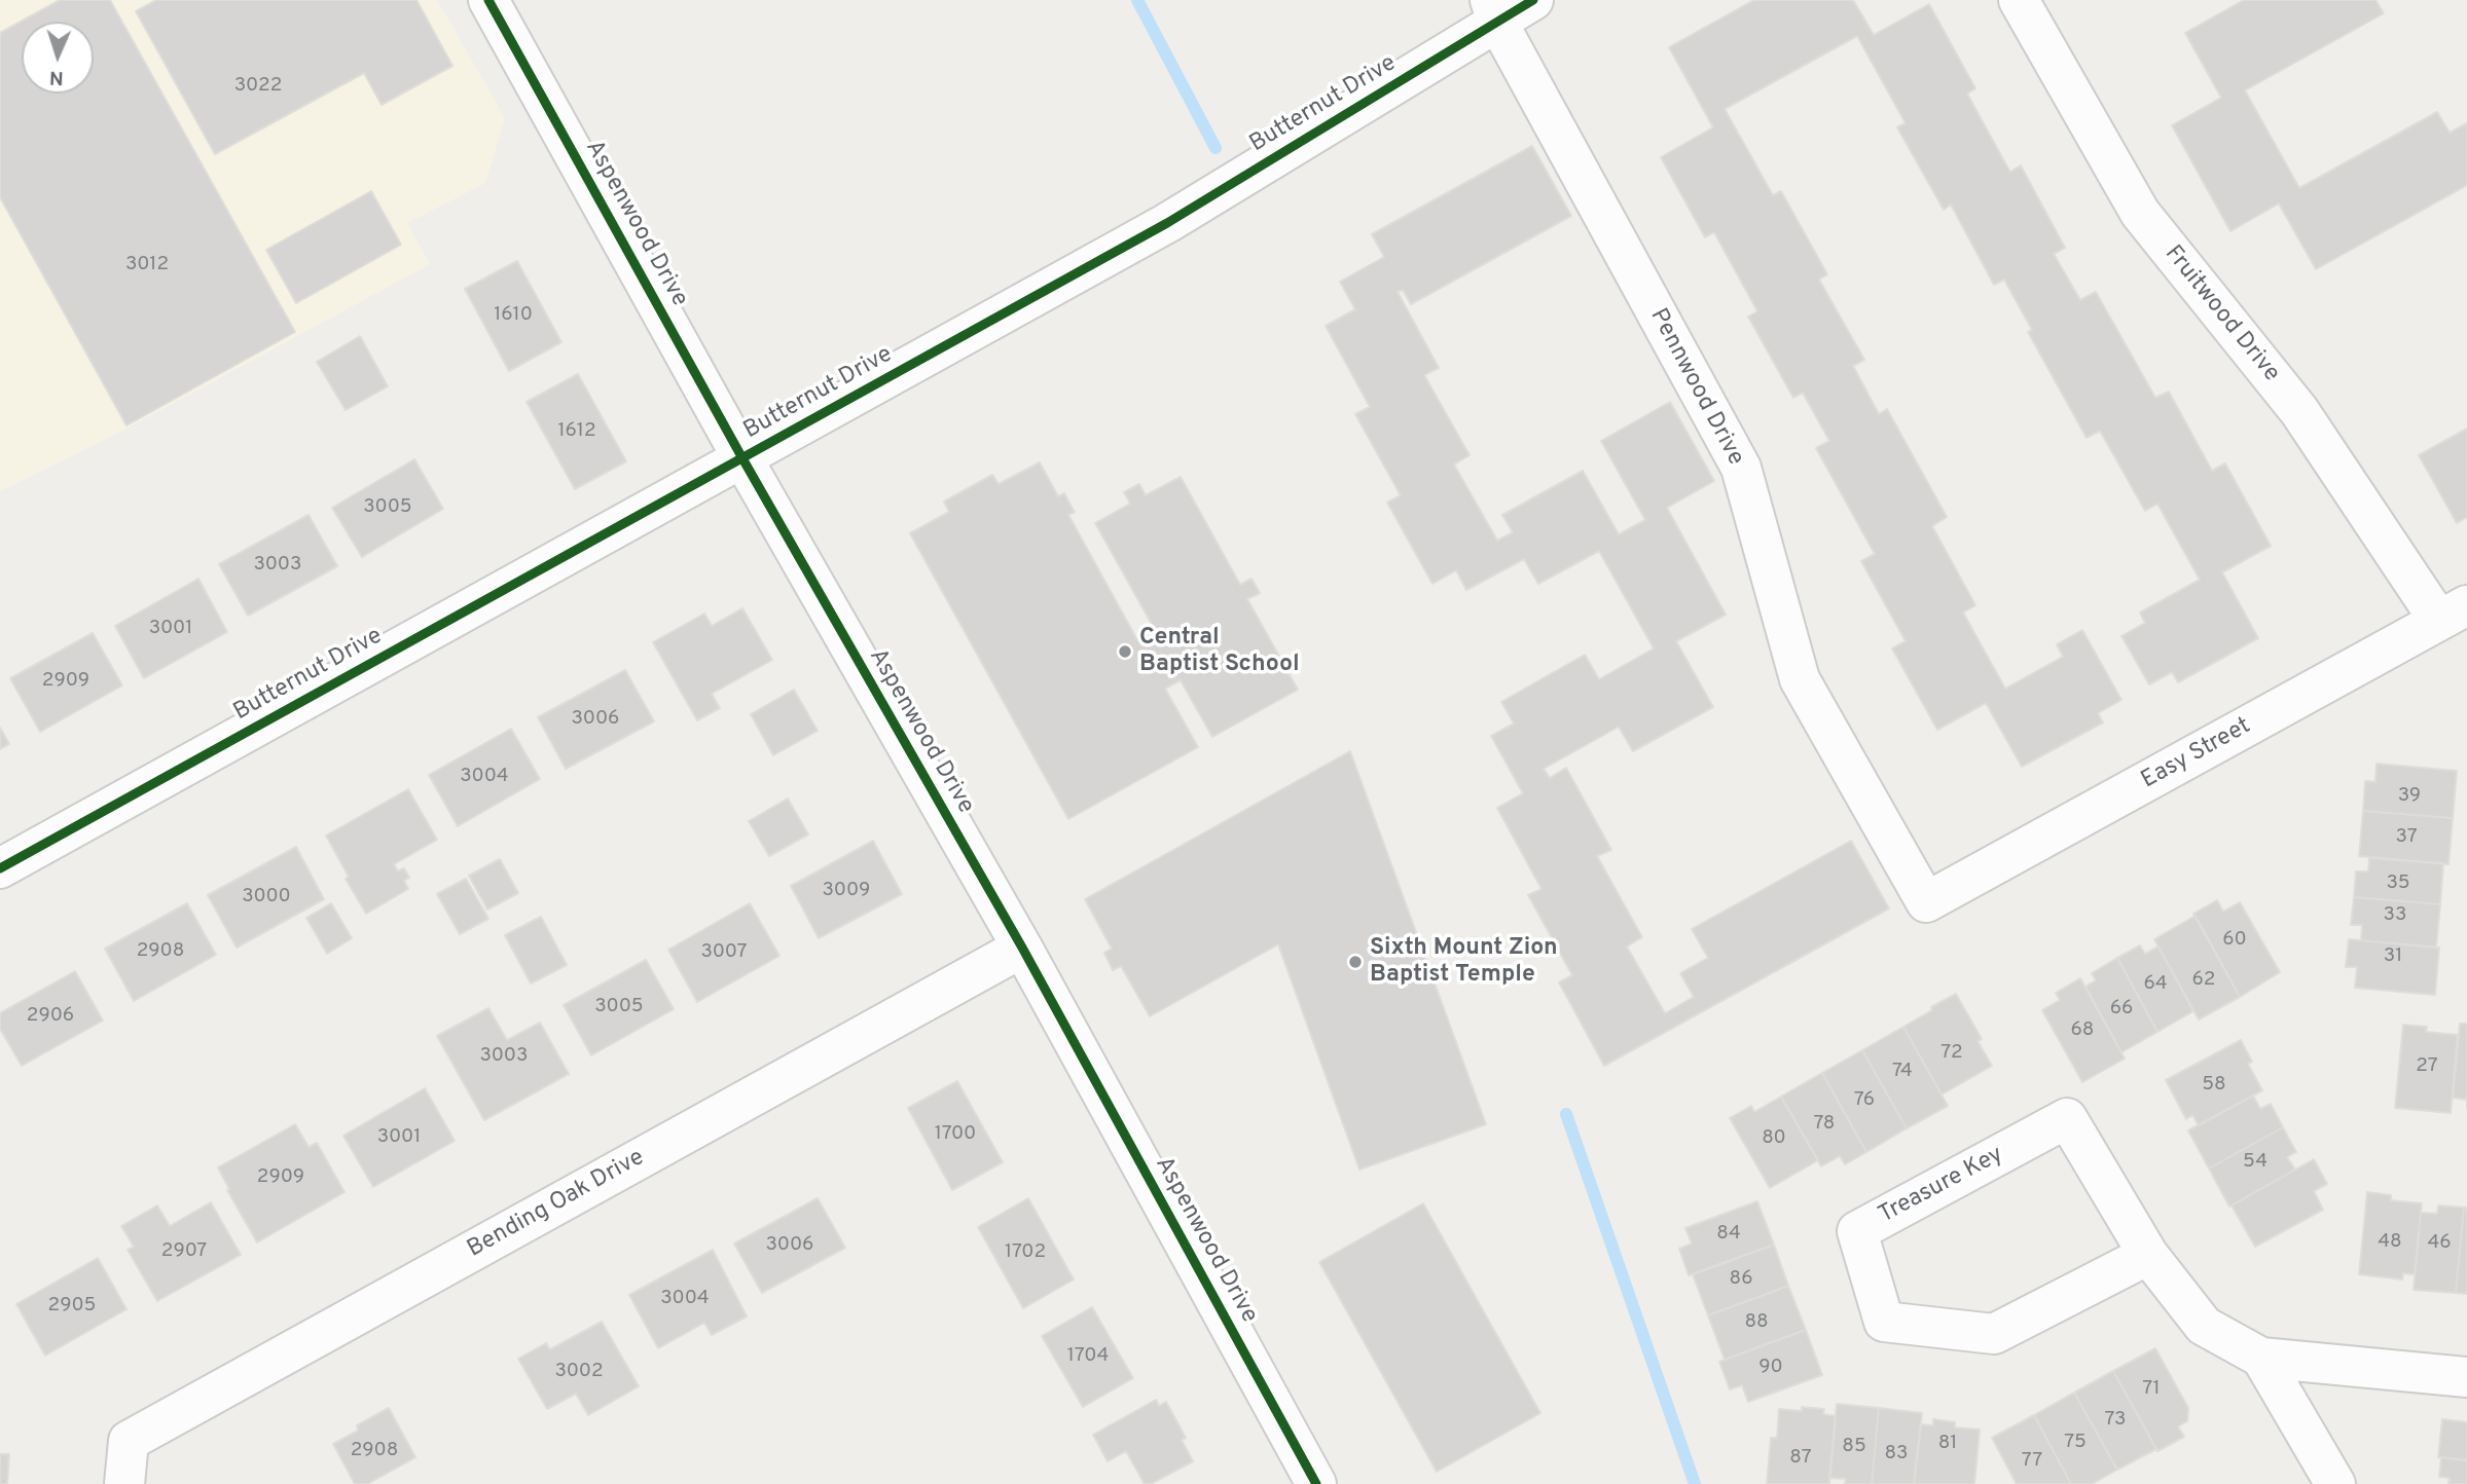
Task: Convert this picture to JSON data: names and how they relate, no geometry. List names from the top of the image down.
{
  "streets": {
    "street": [
      "Butternut Drive",
      "Aspenwood Drive",
      "Fruitwood Drive",
      "Pennwood Drive",
      "Easy Street",
      "Treasure Key",
      "Bending Oak Drive"
    ]
  },
  "crossings": [
    ["Butternut Drive", "Aspenwood Drive"],
    ["Butternut Drive", "Pennwood Drive"],
    ["Aspenwood Drive", "Bending Oak Drive"],
    ["Fruitwood Drive", "Easy Street"],
    ["Pennwood Drive", "Easy Street"]
  ],
  "places": ["Central Baptist School", "Sixth Mount Zion Baptist Temple"],
  "house_numbers": [
    "3022",
    "3012",
    "1610",
    "1612",
    "3005",
    "3003",
    "3001",
    "2909",
    "3006",
    "3004",
    "39",
    "37",
    "35",
    "3009",
    "3000",
    "33",
    "60",
    "2908",
    "3007",
    "31",
    "62",
    "64",
    "3005",
    "66",
    "2906",
    "68",
    "72",
    "3003",
    "27",
    "74",
    "58",
    "76",
    "78",
    "1700",
    "3001",
    "80",
    "54",
    "2909",
    "84",
    "48",
    "46",
    "3006",
    "2907",
    "1702",
    "86",
    "3004",
    "2905",
    "88",
    "1704",
    "90",
    "3002",
    "71",
    "73",
    "75",
    "81",
    "85",
    "2908",
    "83",
    "87",
    "77"
  ],
  "north": "bottom"
}
